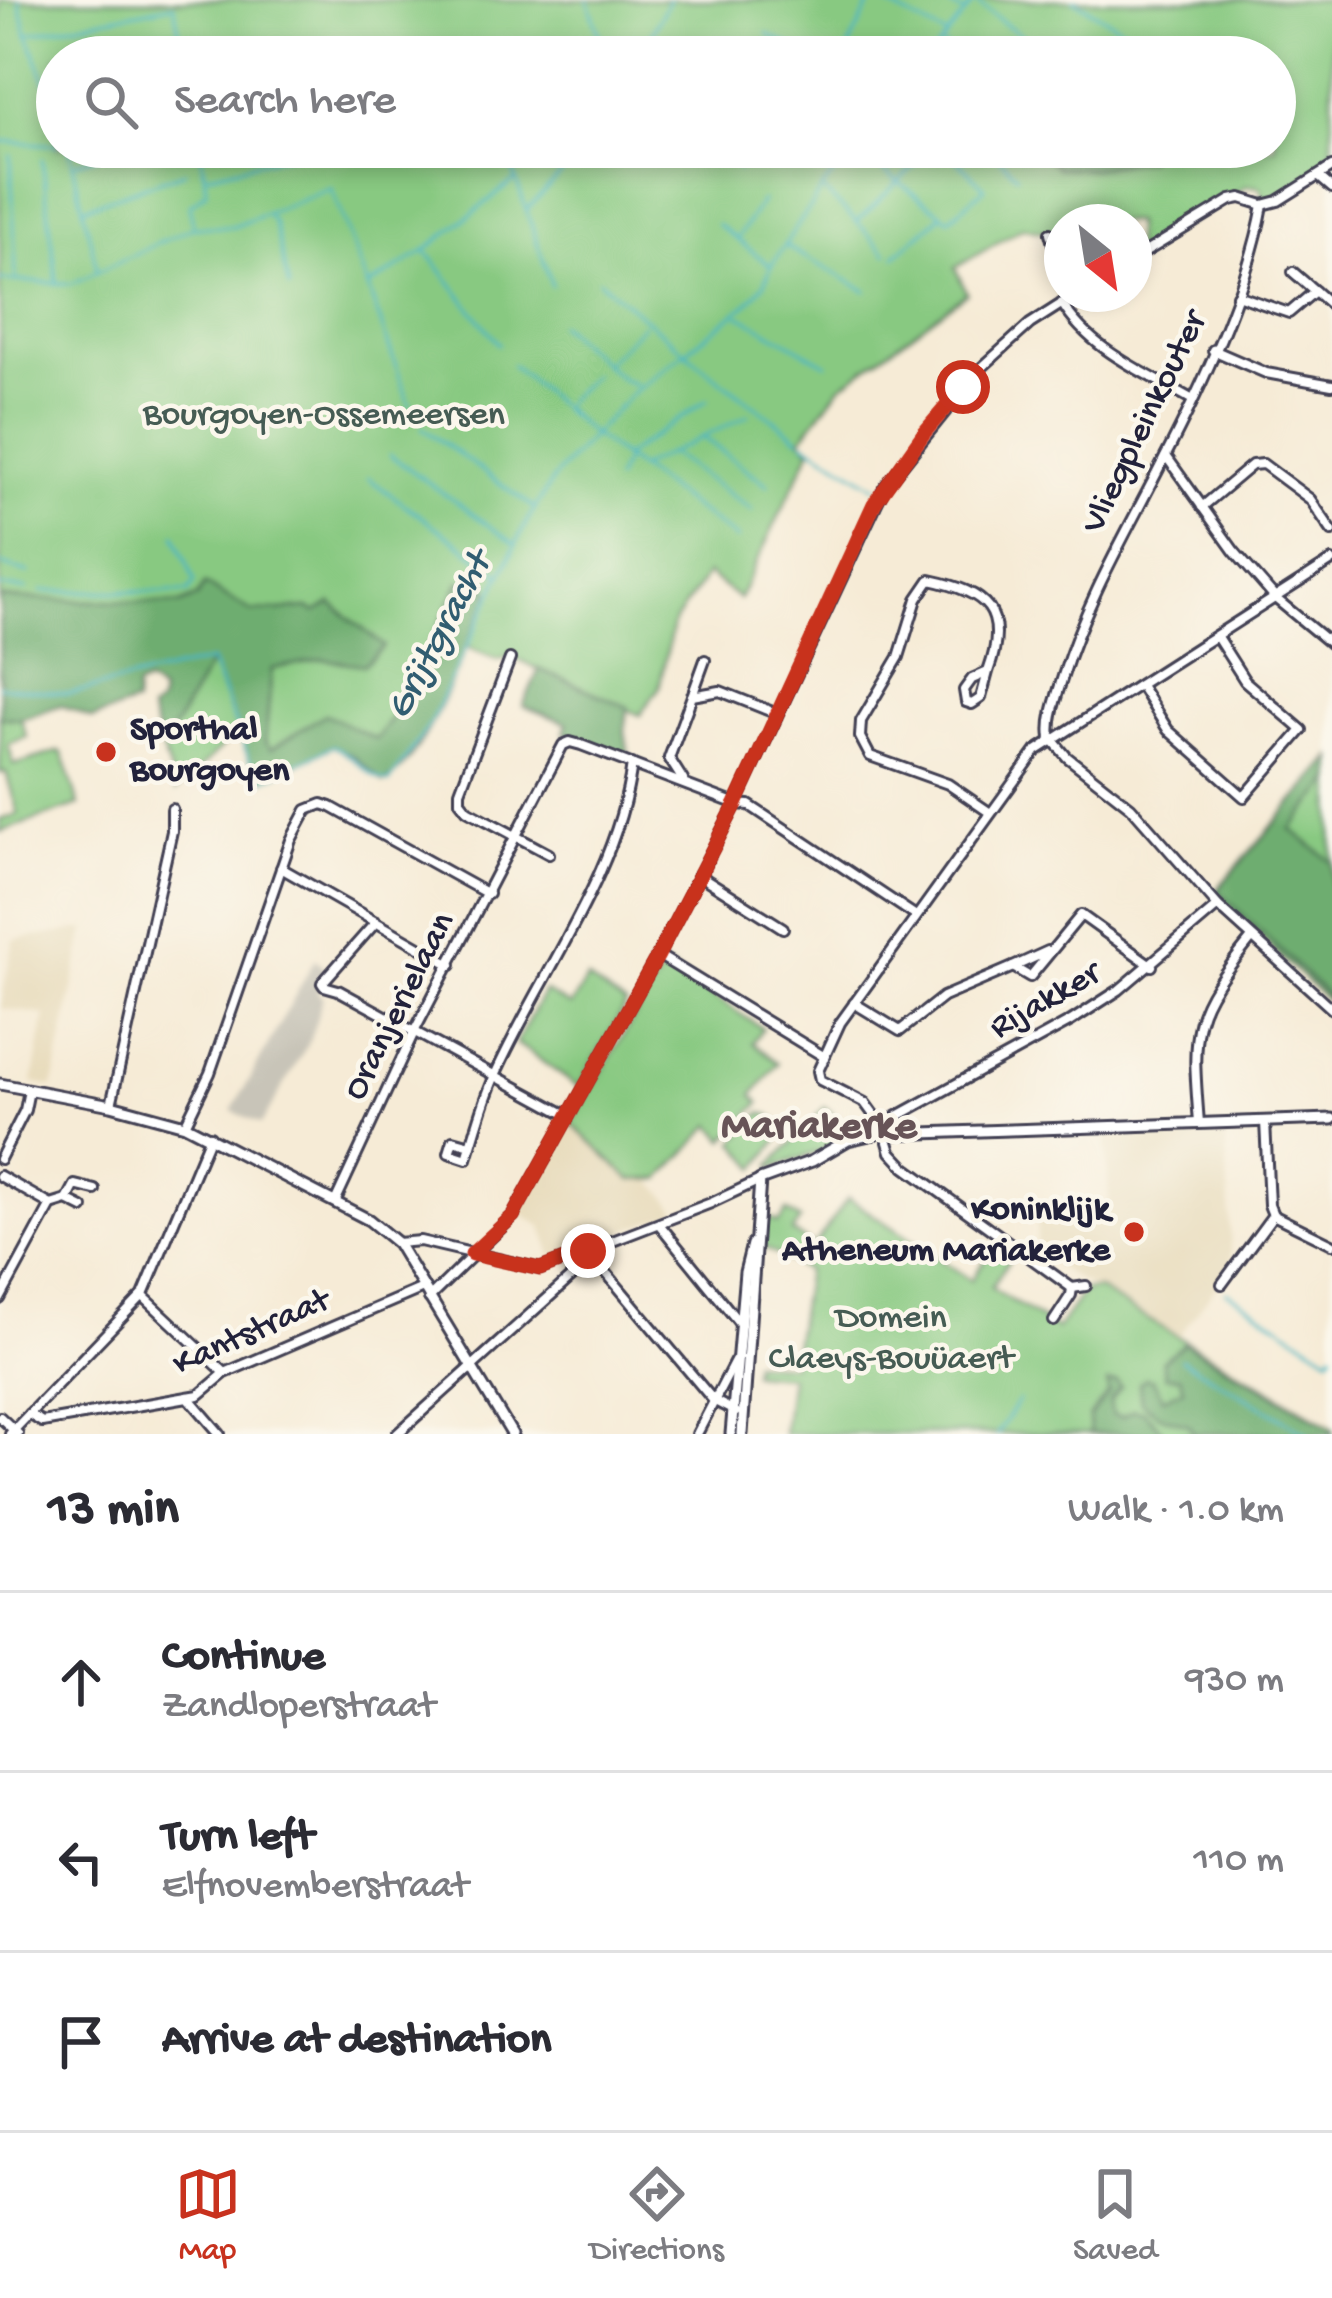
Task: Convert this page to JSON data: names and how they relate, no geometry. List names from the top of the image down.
{
  "streets": {
    "street": [
      "Vliegpleinkouter",
      "Rijakker",
      "Oranjerielaan",
      "Kantstraat"
    ]
  },
  "districts": ["Mariakerke"],
  "water": ["Grijtgracht"],
  "parks": ["Bourgoyen-Ossemeersen", "Domein Claeys-Bouüaert"],
  "places": ["Sporthal Bourgoyen", "Koninklijk Atheneum Mariakerke"],
  "north": "bottom right",
  "page": {
    "search": "Search here",
    "heading": ["13 min", "Walk · 1.0 km"],
    "list": [
      ["Continue", "Zandloperstraat", "930 m"],
      ["Turn left", "Elfnovemberstraat", "110 m"],
      "Arrive at destination"
    ],
    "nav": ["Map", "Directions", "Saved"]
  }
}
